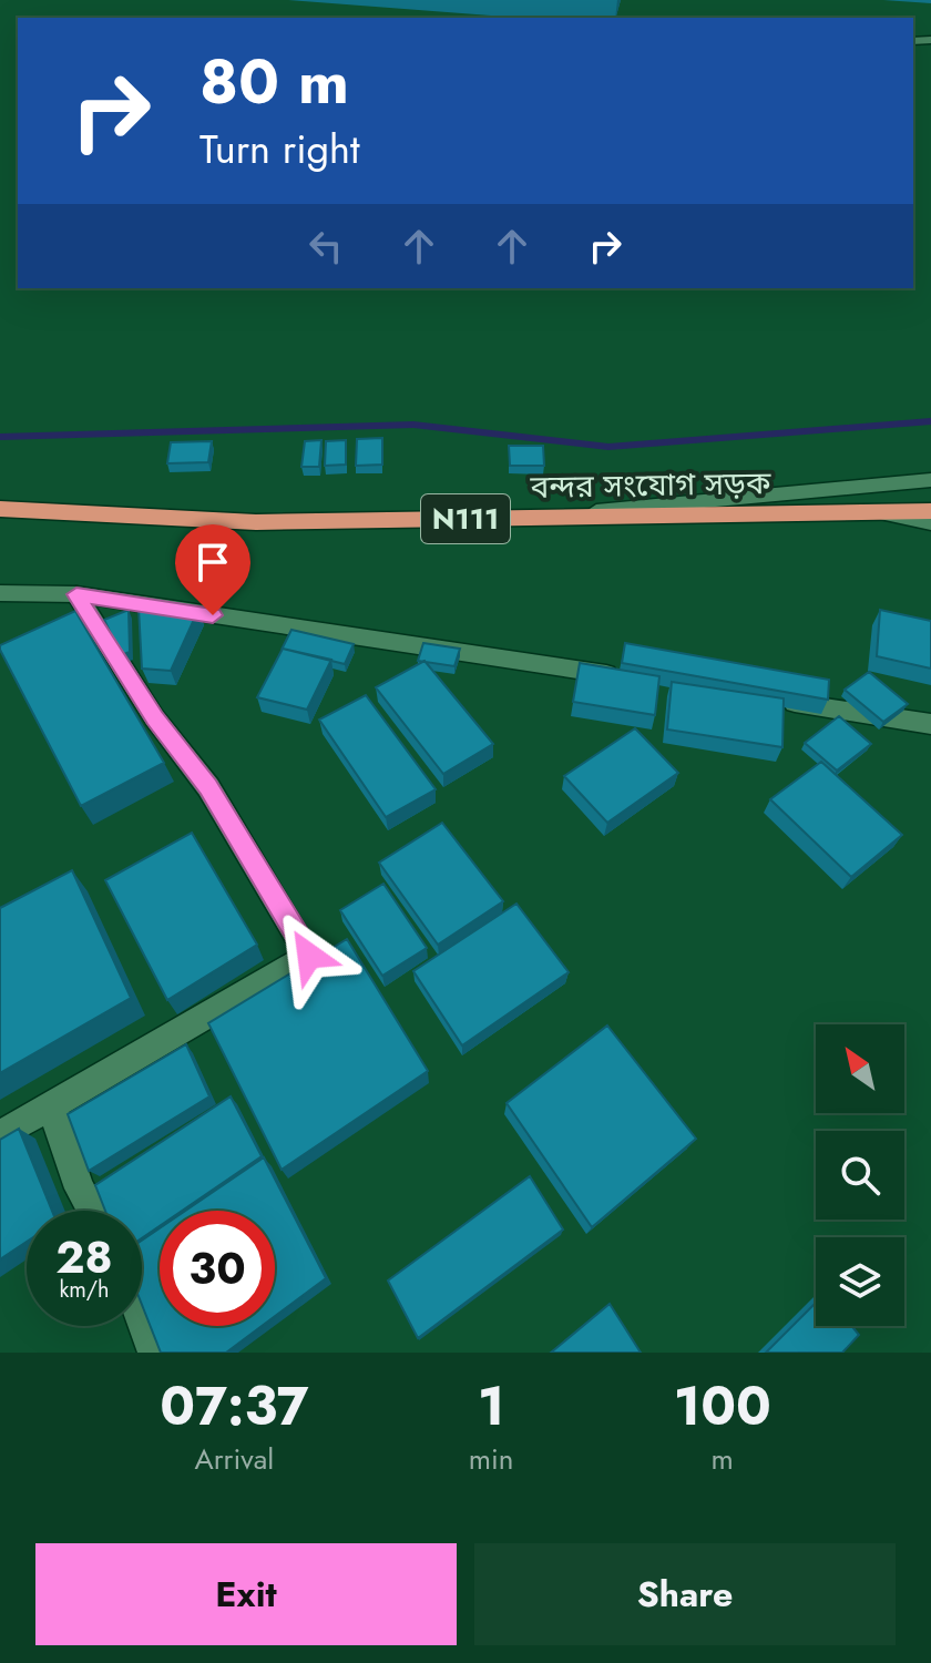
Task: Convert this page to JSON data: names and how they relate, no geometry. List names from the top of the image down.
{
  "streets": {
    "highway": ["বন্দর সংযোগ সড়ক", "N111"]
  },
  "north": "top left",
  "page": {
    "turn": ["80 m", "Turn right"],
    "speed": "28 km/h",
    "limit": "30",
    "eta": [
      "07:37",
      "Arrival",
      "1",
      "min",
      "100",
      "m"
    ],
    "buttons": ["Exit", "Share"]
  }
}
